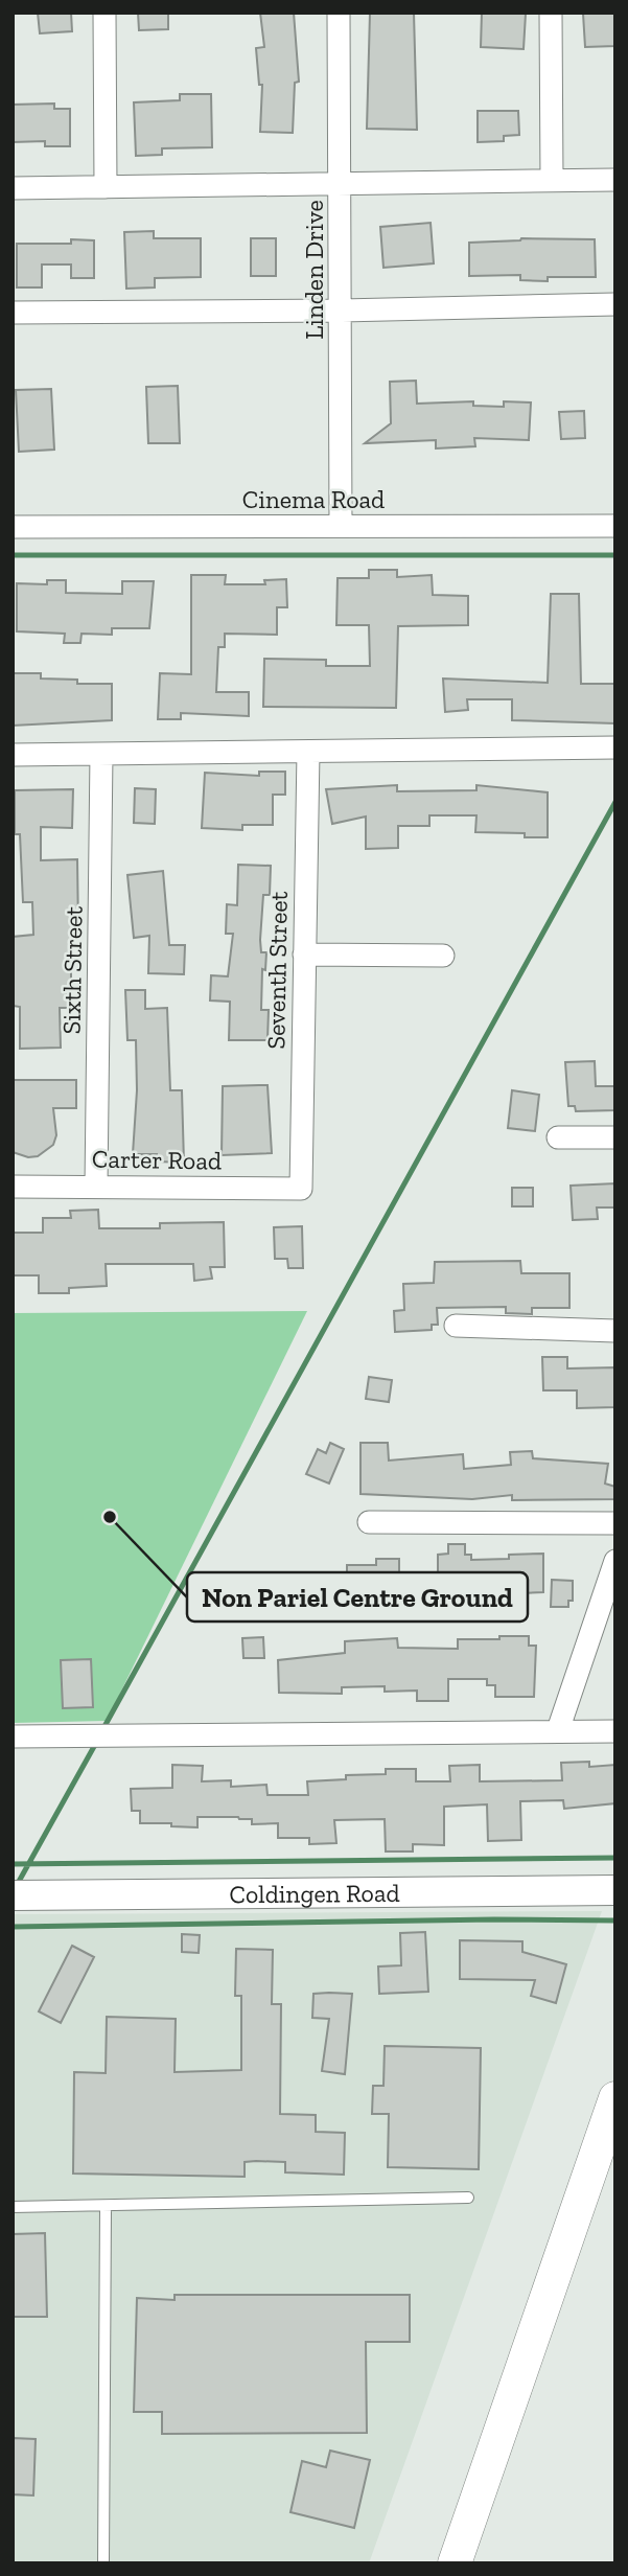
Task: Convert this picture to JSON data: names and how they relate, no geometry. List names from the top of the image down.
{
  "streets": {
    "street": [
      "Linden Drive",
      "Cinema Road",
      "Sixth Street",
      "Seventh Street",
      "Carter Road",
      "Coldingen Road"
    ]
  },
  "crossings": [
    ["Linden Drive", "Cinema Road"],
    ["Sixth Street", "Carter Road"],
    ["Seventh Street", "Carter Road"]
  ],
  "places": ["Non Pariel Centre Ground"]
}
